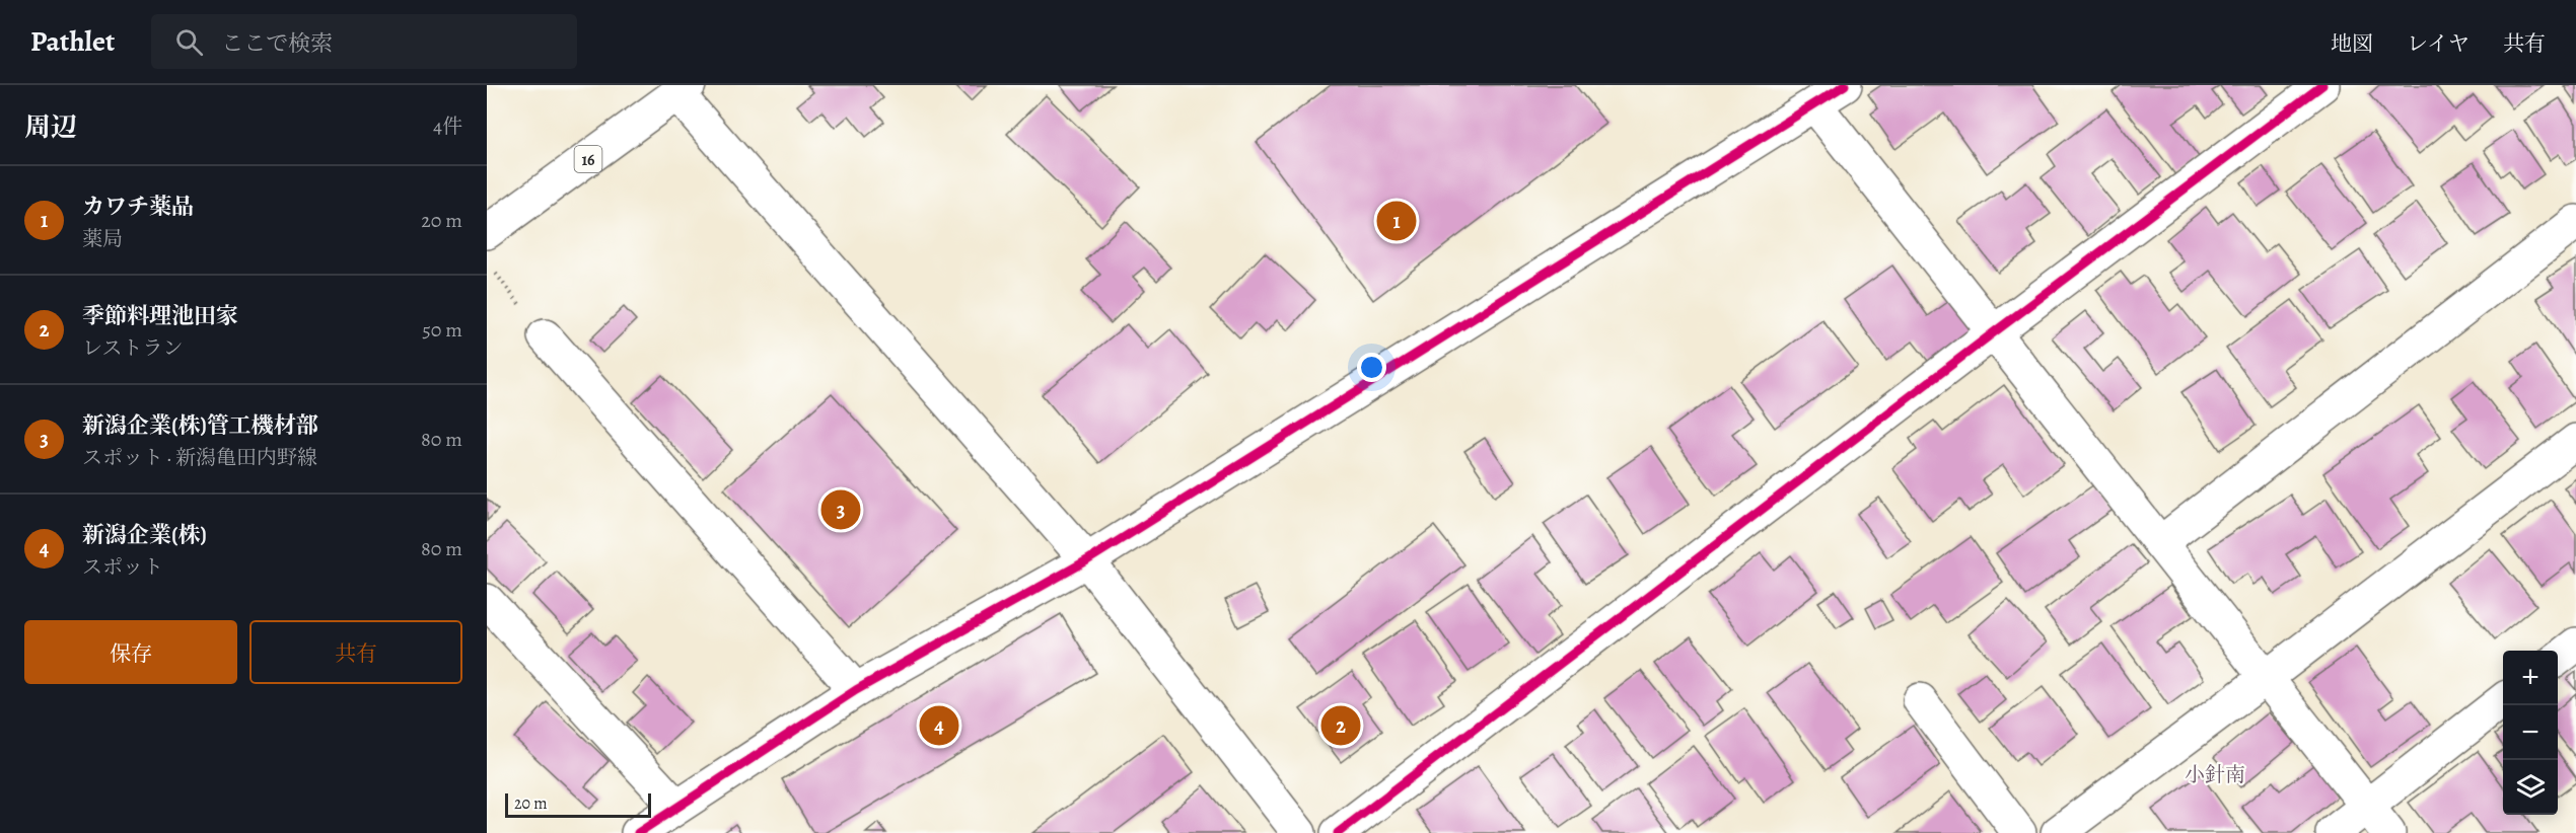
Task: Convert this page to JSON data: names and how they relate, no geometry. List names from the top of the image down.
{
  "streets": {
    "street": ["16"]
  },
  "districts": ["小針南"],
  "scale_bar": "20 m",
  "page": {
    "header": "Pathlet",
    "search": "ここで検索",
    "nav": ["地図", "レイヤ", "共有"],
    "heading": ["周辺", "4件"],
    "list": [
      {
        "mark": "1",
        "name": "カワチ薬品",
        "note": "薬局",
        "value": "20 m"
      },
      {
        "mark": "2",
        "name": "季節料理池田家",
        "note": "レストラン",
        "value": "50 m"
      },
      {
        "mark": "3",
        "name": "新潟企業(株)管工機材部",
        "note": "スポット · 新潟亀田内野線",
        "value": "80 m"
      },
      {
        "mark": "4",
        "name": "新潟企業(株)",
        "note": "スポット",
        "value": "80 m"
      }
    ],
    "pins": [
      "1",
      "3",
      "2",
      "4"
    ],
    "buttons": ["保存", "共有"],
    "map_buttons": ["+", "−"],
    "scale": "20 m"
  }
}
